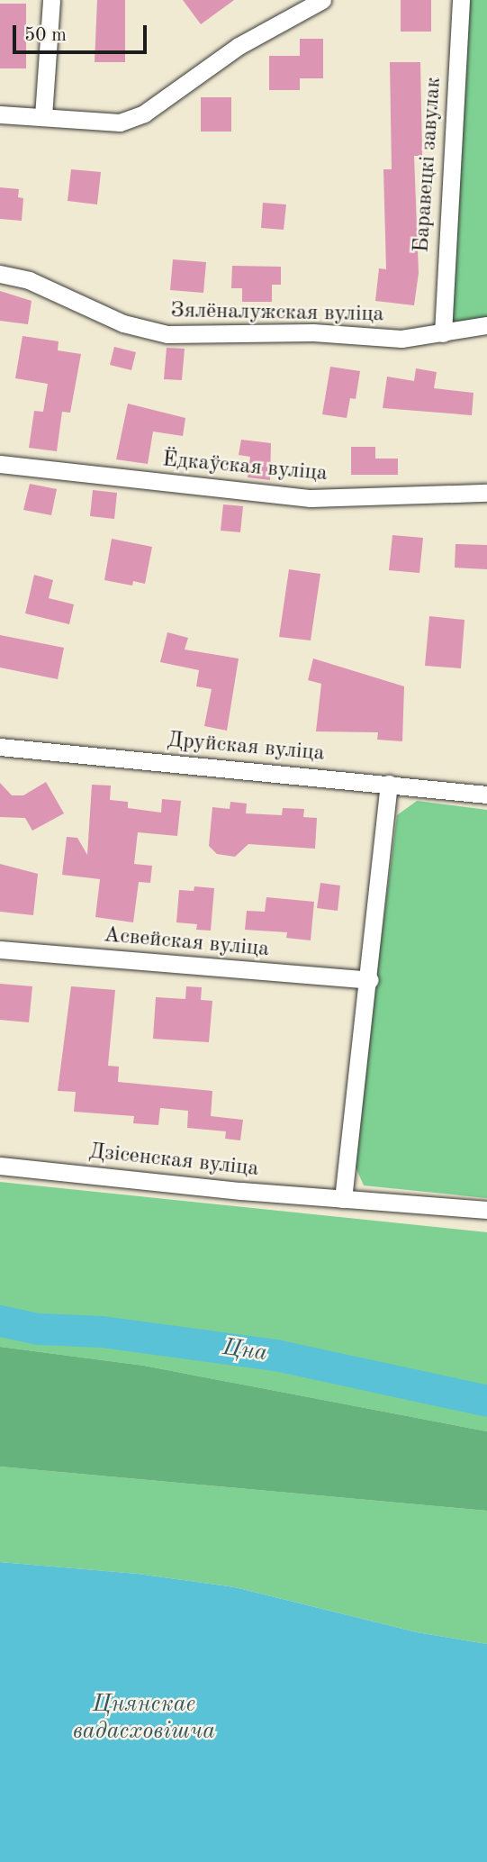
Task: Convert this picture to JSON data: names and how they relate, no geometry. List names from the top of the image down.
{
  "streets": {
    "street": [
      "Баравецкі завулак",
      "Зялёналужская вуліца",
      "Ёдкаўская вуліца",
      "Друйская вуліца",
      "Асвейская вуліца",
      "Дзісенская вуліца"
    ]
  },
  "crossings": [
    ["Баравецкі завулак", "Зялёналужская вуліца"]
  ],
  "water": ["Цна", "Цнянскае вадасховішча"],
  "scale_bar": "50 m"
}
